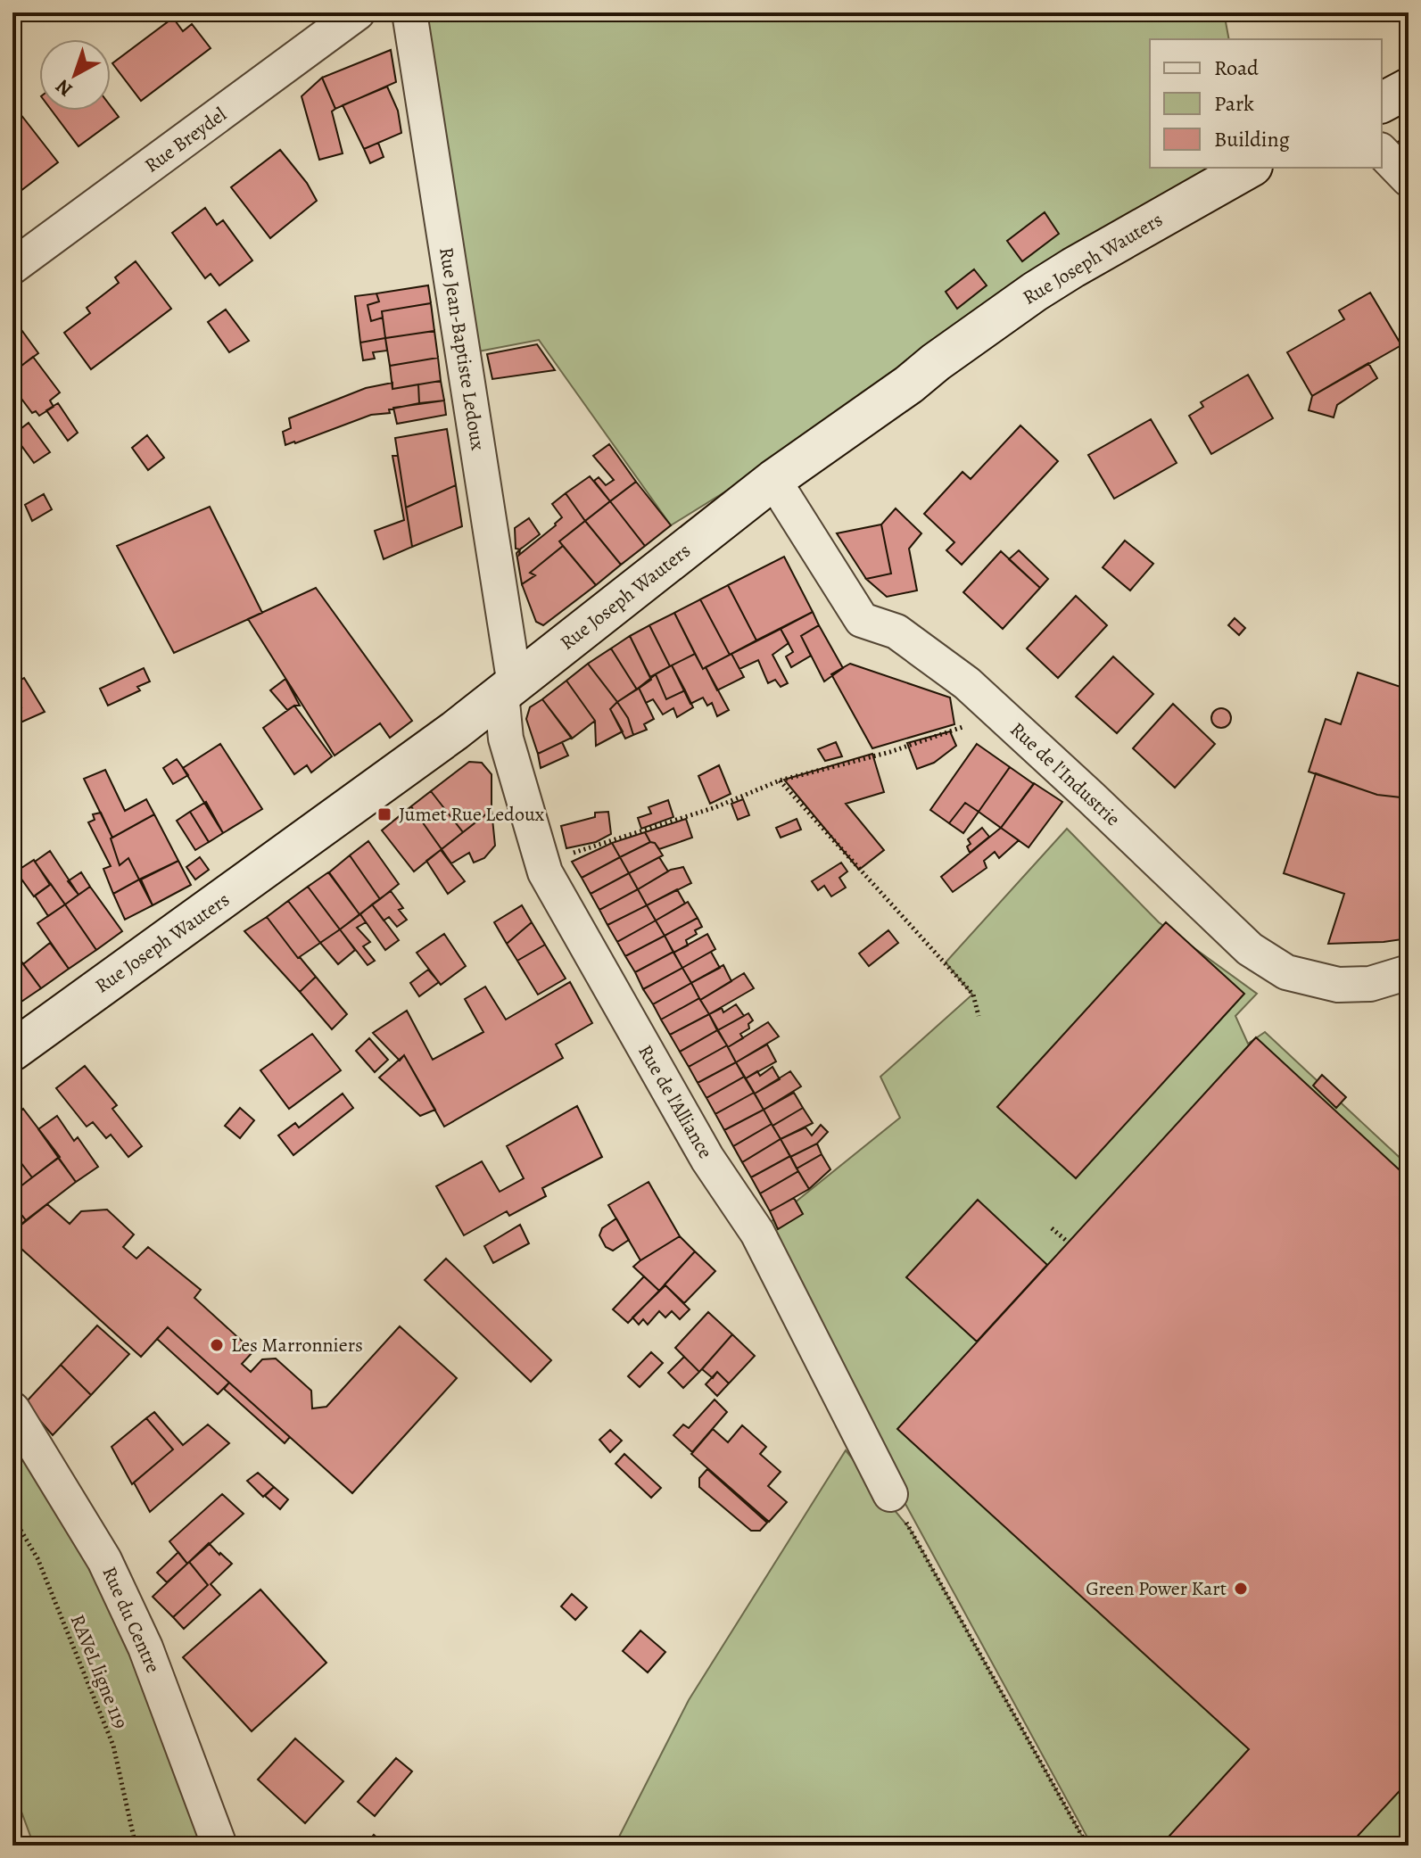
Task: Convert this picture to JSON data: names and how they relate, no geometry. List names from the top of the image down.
{
  "streets": {
    "street": [
      "Rue Breydel",
      "Rue Joseph Wauters",
      "Rue Jean-Baptiste Ledoux",
      "Rue de l'Industrie",
      "Rue de l'Alliance",
      "Rue du Centre"
    ],
    "path": ["RAVeL ligne 119"]
  },
  "crossings": [
    ["Rue Joseph Wauters", "Rue Jean-Baptiste Ledoux"],
    ["Rue Joseph Wauters", "Rue de l'Industrie"],
    ["Rue Joseph Wauters", "Rue de l'Alliance"],
    ["Rue Jean-Baptiste Ledoux", "Rue de l'Alliance"]
  ],
  "places": {
    "transit": ["Jumet Rue Ledoux"],
    "other": ["Les Marronniers", "Green Power Kart"]
  },
  "legend": ["Road", "Park", "Building"],
  "north": "bottom left"
}
